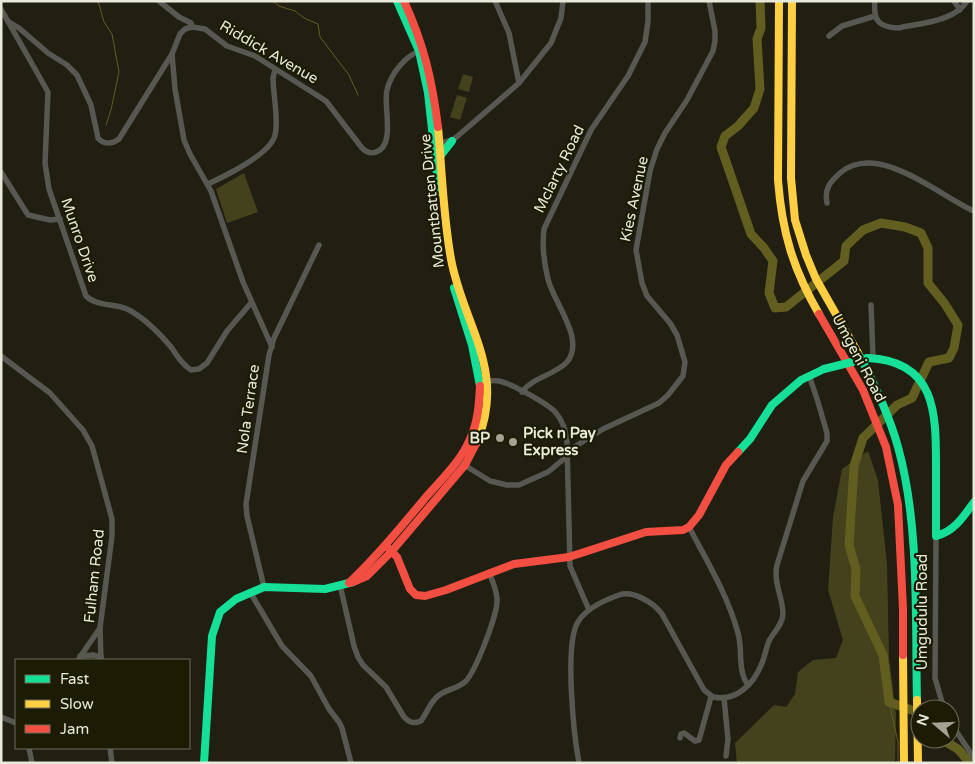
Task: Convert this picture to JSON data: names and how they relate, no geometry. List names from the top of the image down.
{
  "streets": {
    "main road": ["Mountbatten Drive", "Umgeni Road", "Umgudulu Road"],
    "street": [
      "Riddick Avenue",
      "Mclarty Road",
      "Kies Avenue",
      "Munro Drive",
      "Nola Terrace",
      "Fulham Road"
    ]
  },
  "crossings": [
    ["Riddick Avenue", "Mountbatten Drive"],
    ["Kies Avenue", "Mountbatten Drive"],
    ["Mountbatten Drive", "Nola Terrace"]
  ],
  "places": ["BP", "Pick n Pay Express"],
  "legend": ["Fast", "Slow", "Jam"],
  "north": "left"
}
